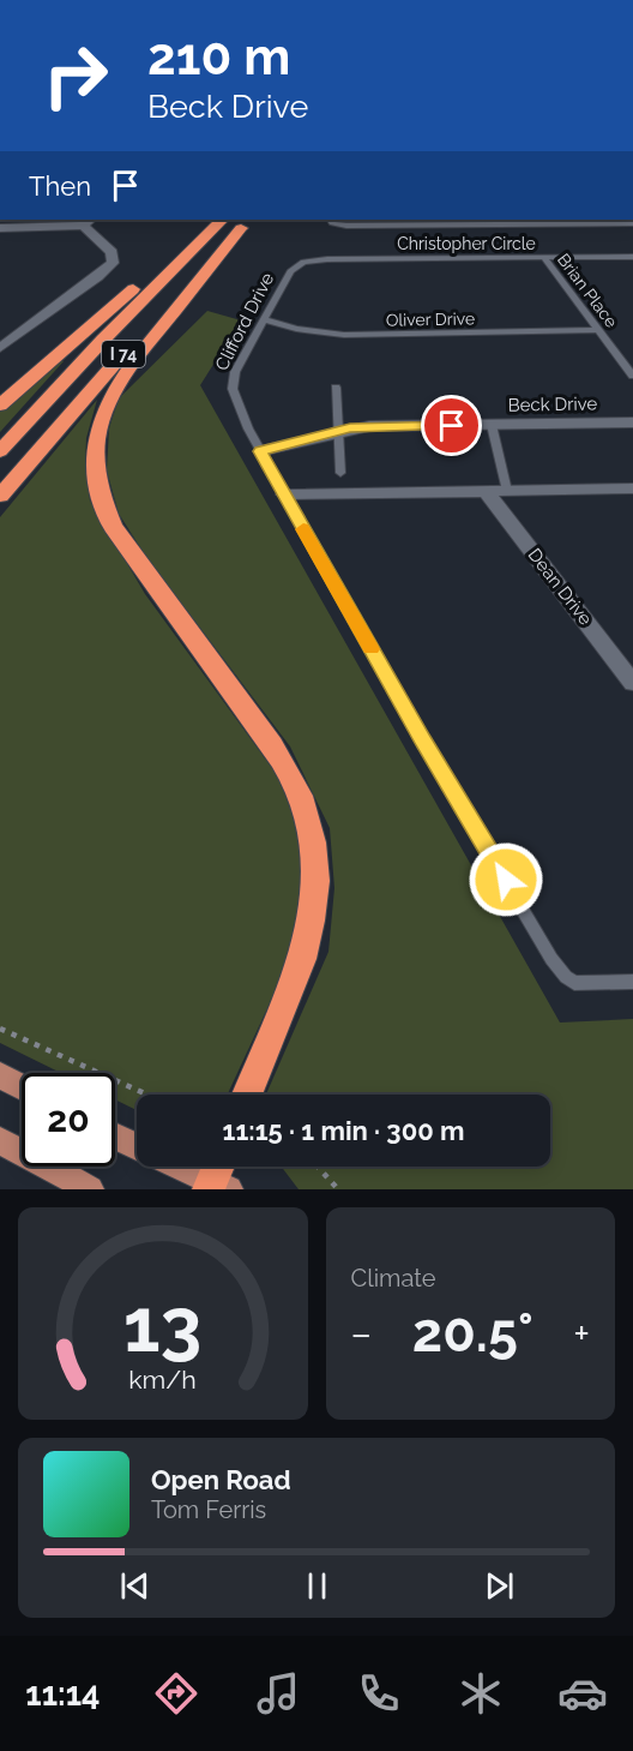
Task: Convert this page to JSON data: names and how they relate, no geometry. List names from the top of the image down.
{
  "streets": {
    "highway": ["I 74"],
    "street": ["Beck Drive", "Dean Drive"],
    "lane": [
      "Christopher Circle",
      "Brian Place",
      "Oliver Drive",
      "Clifford Drive"
    ]
  },
  "crossings": [
    ["Christopher Circle", "Brian Place"],
    ["Christopher Circle", "Clifford Drive"],
    ["Brian Place", "Oliver Drive"],
    ["Oliver Drive", "Clifford Drive"],
    ["Clifford Drive", "Beck Drive"]
  ],
  "page": {
    "turn": ["210 m", "Beck Drive"],
    "then": "Then",
    "limit": "20",
    "trip": "11:15 · 1 min · 300 m",
    "tile": "Climate",
    "heat": ["−", "20.5°", "+"],
    "song": ["Open Road", "Tom Ferris"],
    "tabs": "11:14",
    "gauge": ["13", "km/h"]
  }
}
